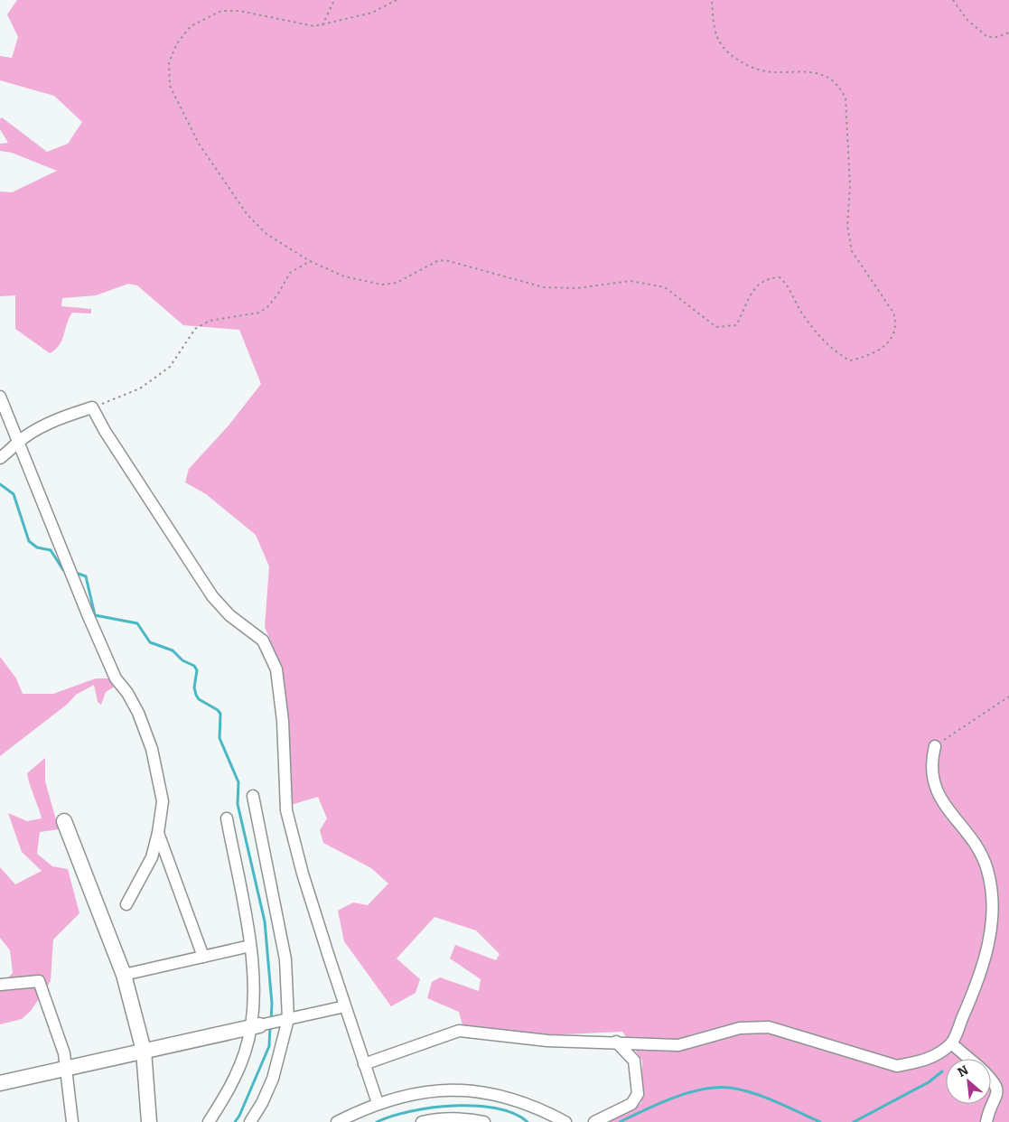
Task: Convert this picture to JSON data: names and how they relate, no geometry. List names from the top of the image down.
{
  "north": "top left"
}
